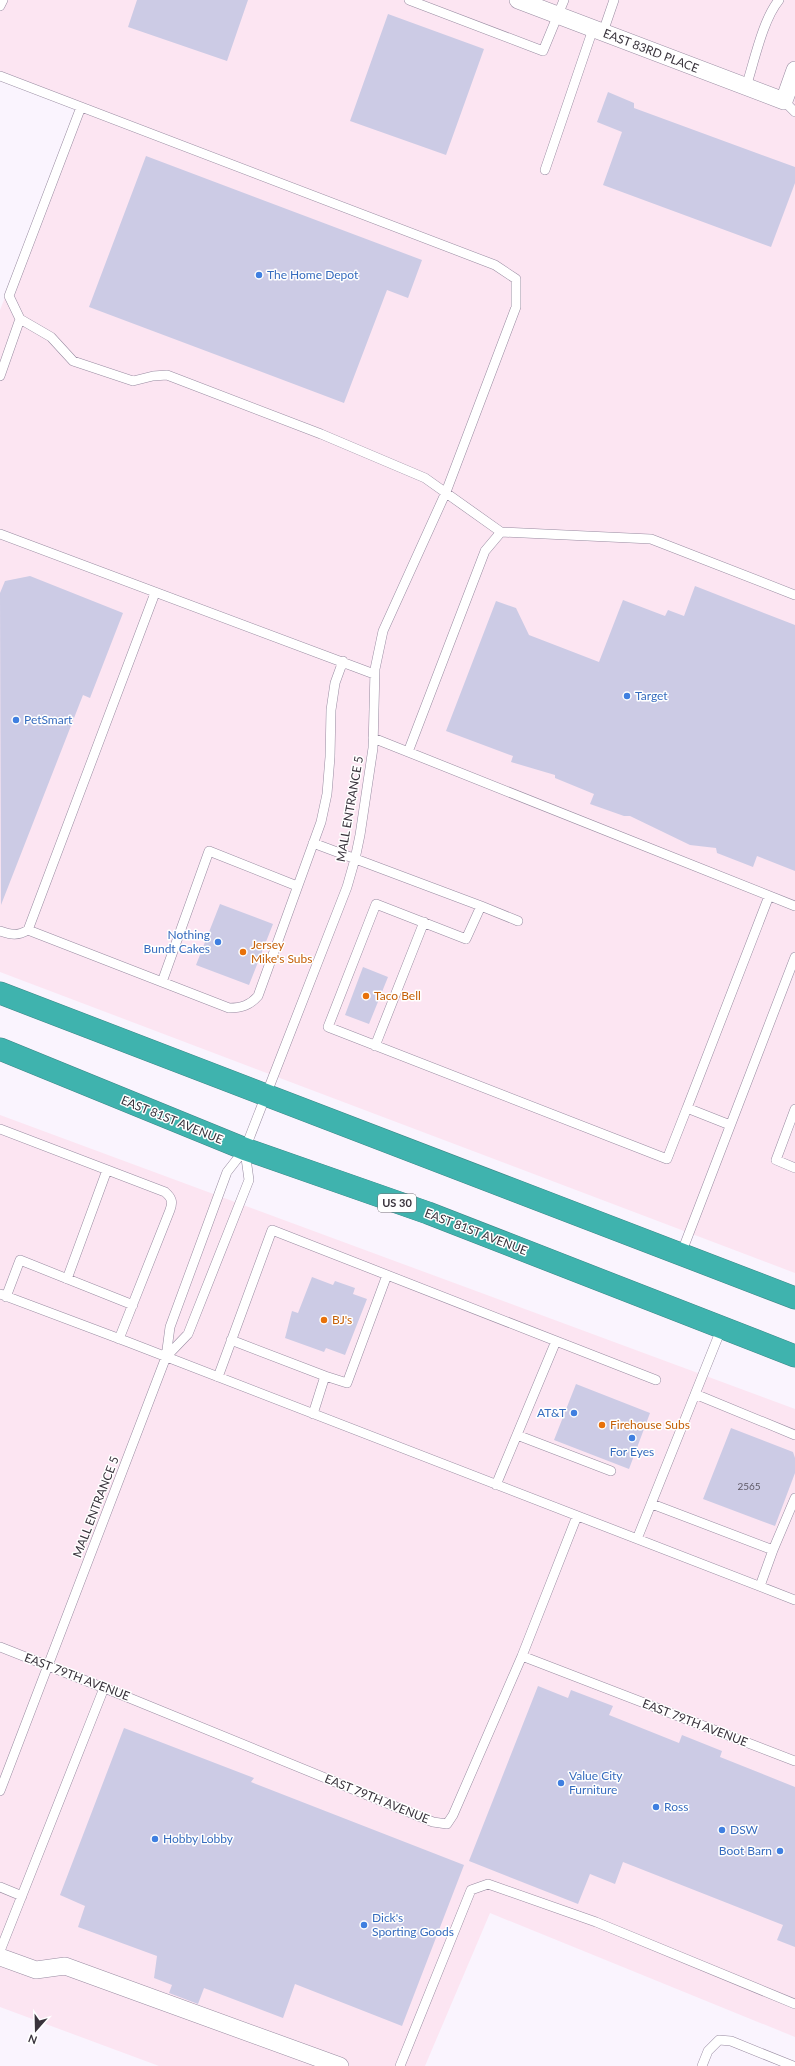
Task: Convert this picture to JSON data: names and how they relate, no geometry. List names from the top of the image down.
{
  "streets": {
    "highway": ["EAST 81ST AVENUE", "US 30"],
    "street": ["EAST 83RD PLACE"],
    "lane": ["MALL ENTRANCE 5", "EAST 79TH AVENUE"]
  },
  "crossings": [
    ["MALL ENTRANCE 5", "EAST 81ST AVENUE"],
    ["MALL ENTRANCE 5", "EAST 79TH AVENUE"]
  ],
  "places": [
    "The Home Depot",
    "Target",
    "PetSmart",
    "Nothing Bundt Cakes",
    "Jersey Mike's Subs",
    "Taco Bell",
    "BJ's",
    "AT&T",
    "Firehouse Subs",
    "For Eyes",
    "Value City Furniture",
    "Ross",
    "DSW",
    "Hobby Lobby",
    "Boot Barn",
    "Dick's Sporting Goods"
  ],
  "house_numbers": ["2565"],
  "north": "bottom"
}
